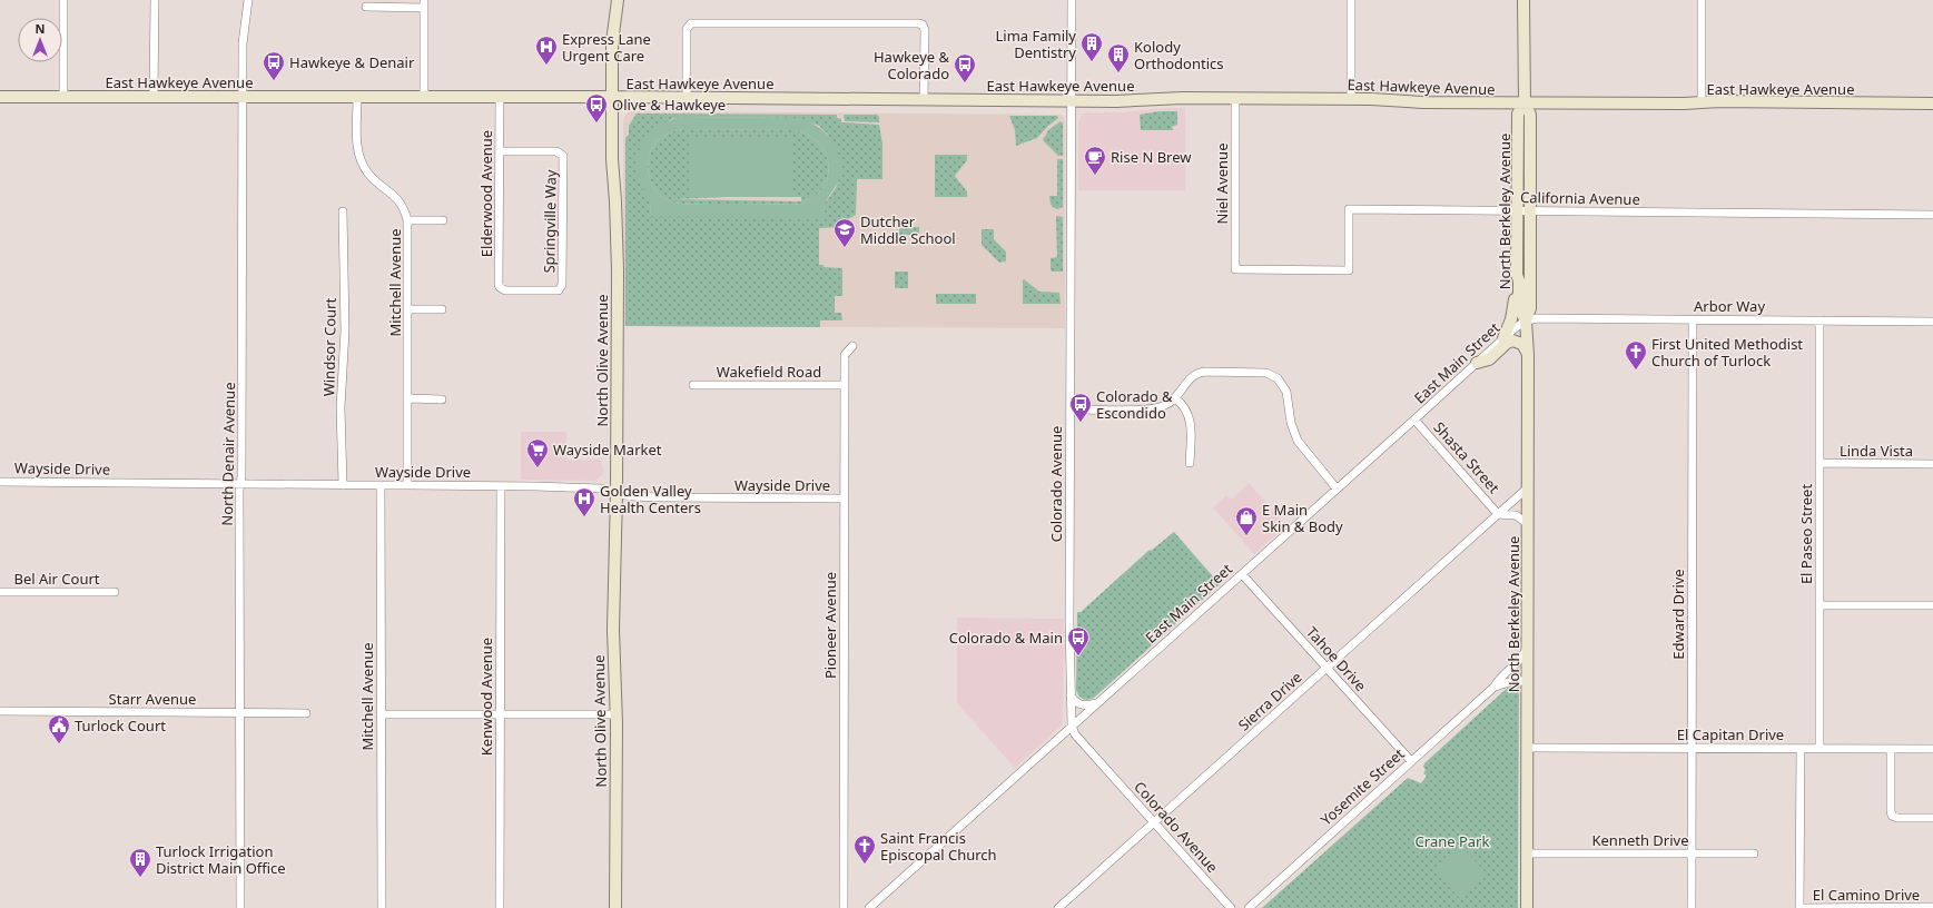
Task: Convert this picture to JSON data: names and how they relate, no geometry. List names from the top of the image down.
{
  "streets": {
    "street": [
      "East Hawkeye Avenue",
      "Niel Avenue",
      "Elderwood Avenue",
      "California Avenue",
      "North Berkeley Avenue",
      "Springville Way",
      "Mitchell Avenue",
      "Arbor Way",
      "Windsor Court",
      "North Olive Avenue",
      "East Main Street",
      "Wakefield Road",
      "Linda Vista",
      "North Denair Avenue",
      "Shasta Street",
      "Wayside Drive",
      "Colorado Avenue",
      "El Paseo Street",
      "Bel Air Court",
      "Edward Drive",
      "Pioneer Avenue",
      "Tahoe Drive",
      "Kenwood Avenue",
      "Starr Avenue",
      "Sierra Drive",
      "El Capitan Drive",
      "Yosemite Street",
      "Kenneth Drive",
      "El Camino Drive"
    ]
  },
  "crossings": [
    ["East Hawkeye Avenue", "Niel Avenue"],
    ["East Hawkeye Avenue", "Elderwood Avenue"],
    ["East Hawkeye Avenue", "North Berkeley Avenue"],
    ["East Hawkeye Avenue", "Mitchell Avenue"],
    ["East Hawkeye Avenue", "North Olive Avenue"],
    ["East Hawkeye Avenue", "North Denair Avenue"],
    ["East Hawkeye Avenue", "Colorado Avenue"],
    ["Niel Avenue", "California Avenue"],
    ["Elderwood Avenue", "Springville Way"],
    ["California Avenue", "North Berkeley Avenue"],
    ["North Berkeley Avenue", "Arbor Way"],
    ["North Berkeley Avenue", "East Main Street"],
    ["North Berkeley Avenue", "Sierra Drive"],
    ["North Berkeley Avenue", "El Capitan Drive"],
    ["North Berkeley Avenue", "Yosemite Street"],
    ["North Berkeley Avenue", "Kenneth Drive"],
    ["Mitchell Avenue", "Wayside Drive"],
    ["Arbor Way", "East Main Street"],
    ["Arbor Way", "El Paseo Street"],
    ["Arbor Way", "Edward Drive"],
    ["Windsor Court", "Wayside Drive"],
    ["North Olive Avenue", "Wayside Drive"],
    ["East Main Street", "Shasta Street"],
    ["East Main Street", "Colorado Avenue"],
    ["East Main Street", "Tahoe Drive"],
    ["Wakefield Road", "Pioneer Avenue"],
    ["Linda Vista", "El Paseo Street"],
    ["North Denair Avenue", "Wayside Drive"],
    ["North Denair Avenue", "Starr Avenue"],
    ["Shasta Street", "Sierra Drive"],
    ["Wayside Drive", "Pioneer Avenue"],
    ["Wayside Drive", "Kenwood Avenue"],
    ["Colorado Avenue", "Sierra Drive"],
    ["El Paseo Street", "El Capitan Drive"],
    ["Edward Drive", "El Capitan Drive"],
    ["Edward Drive", "Kenneth Drive"],
    ["Tahoe Drive", "Sierra Drive"],
    ["Tahoe Drive", "Yosemite Street"]
  ],
  "parks": ["Crane Park"],
  "places": {
    "building": ["Lima Family Dentistry", "Kolody Orthodontics", "Turlock Irrigation District Main Office"],
    "hospital": ["Express Lane Urgent Care", "Golden Valley Health Centers"],
    "bus stop": [
      "Hawkeye & Denair",
      "Hawkeye & Colorado",
      "Olive & Hawkeye",
      "Colorado & Escondido",
      "Colorado & Main"
    ],
    "cafe": ["Rise N Brew"],
    "school or university": ["Dutcher Middle School"],
    "church": ["First United Methodist Church of Turlock", "Saint Francis Episcopal Church"],
    "supermarket": ["Wayside Market"],
    "shop": ["E Main Skin & Body"],
    "public building": ["Turlock Court"]
  },
  "north": "top"
}
